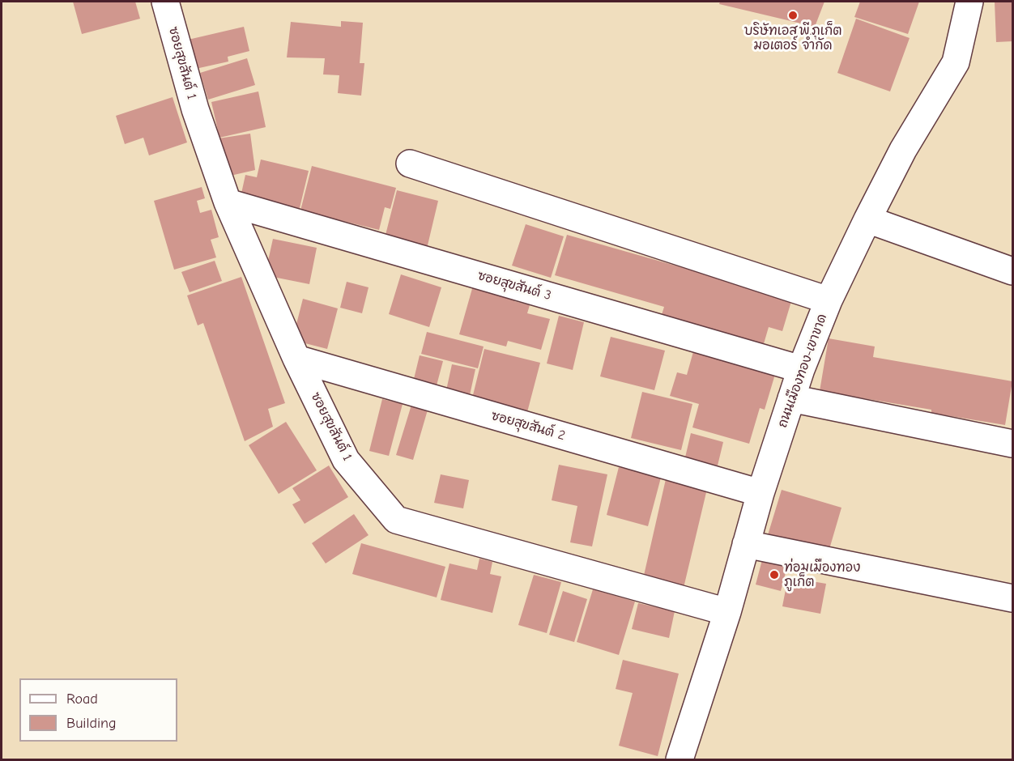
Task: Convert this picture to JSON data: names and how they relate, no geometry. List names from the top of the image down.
{
  "streets": {
    "street": [
      "ซอยสุขสันต์ 1",
      "ซอยสุขสันต์ 3",
      "ถนนเมืองทอง-เขาขาด",
      "ซอยสุขสันต์ 2"
    ]
  },
  "crossings": [
    ["ซอยสุขสันต์ 1", "ซอยสุขสันต์ 3"],
    ["ซอยสุขสันต์ 1", "ถนนเมืองทอง-เขาขาด"],
    ["ซอยสุขสันต์ 1", "ซอยสุขสันต์ 2"],
    ["ซอยสุขสันต์ 3", "ถนนเมืองทอง-เขาขาด"],
    ["ถนนเมืองทอง-เขาขาด", "ซอยสุขสันต์ 2"]
  ],
  "places": ["บริษัทเอส.พี.ภูเก็ต มอเตอร์ จำกัด", "ท่อมเมืองทอง ภูเก็ต"],
  "legend": ["Road", "Building"]
}
